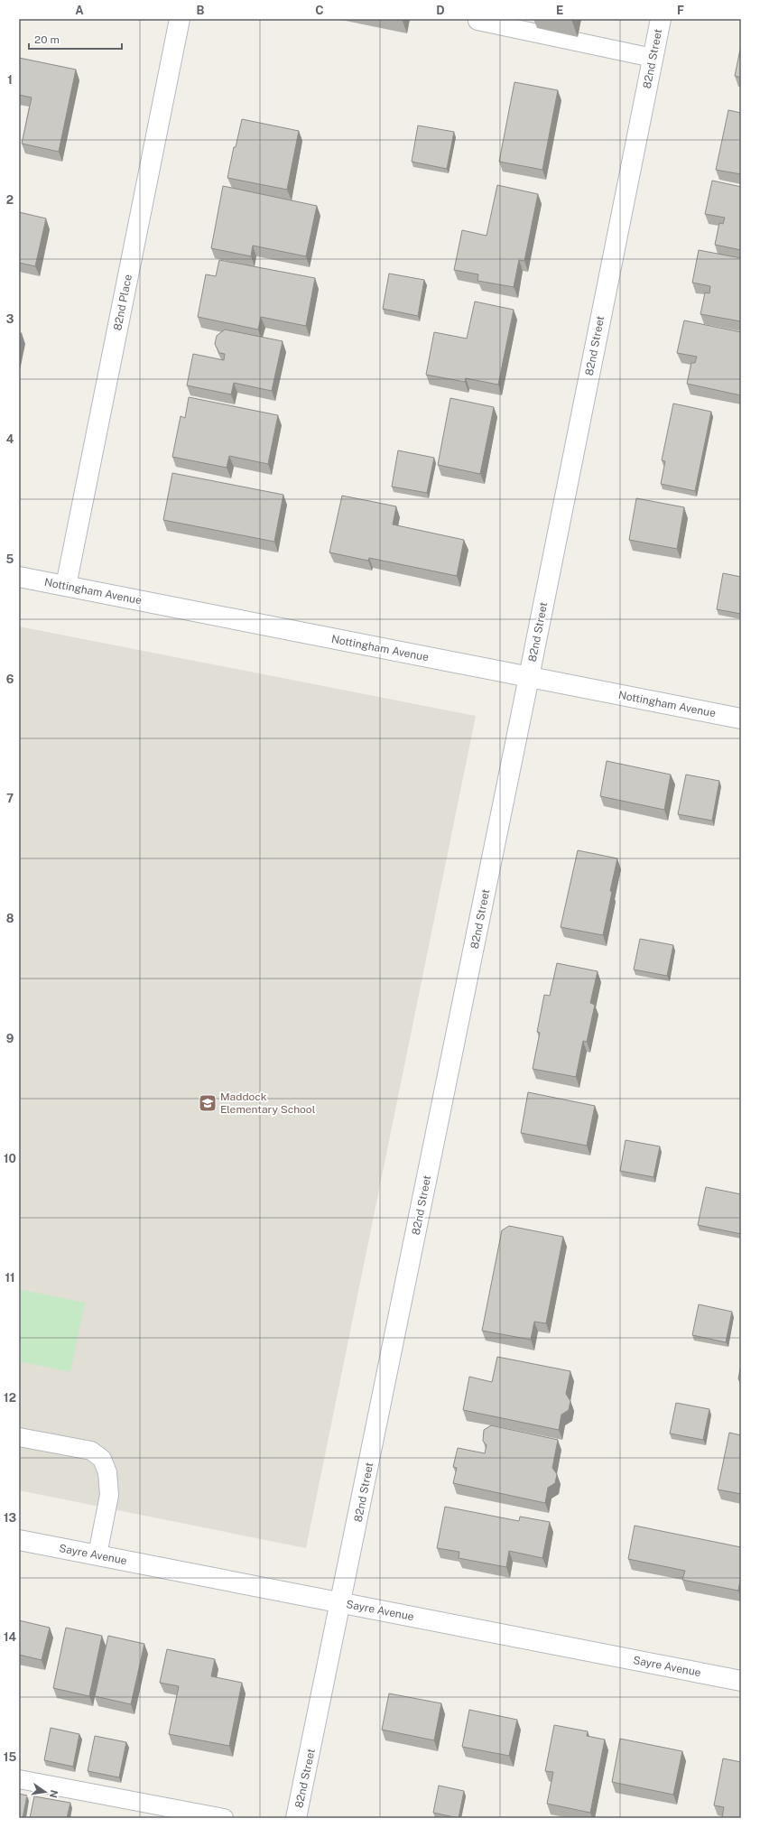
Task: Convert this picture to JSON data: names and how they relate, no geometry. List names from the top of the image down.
{
  "streets": {
    "street": [
      "82nd Street",
      "82nd Place",
      "Nottingham Avenue",
      "Sayre Avenue"
    ]
  },
  "crossings": [
    ["82nd Street", "Nottingham Avenue"],
    ["82nd Street", "Sayre Avenue"],
    ["82nd Place", "Nottingham Avenue"]
  ],
  "places": {
    "school or university": ["Maddock Elementary School"]
  },
  "scale_bar": "20 m",
  "north": "right",
  "grid": {
    "columns": [
      "A",
      "B",
      "C",
      "D",
      "E",
      "F"
    ],
    "rows": [
      "1",
      "2",
      "3",
      "4",
      "5",
      "6",
      "7",
      "8",
      "9",
      "10",
      "11",
      "12",
      "13",
      "14",
      "15"
    ]
  }
}
